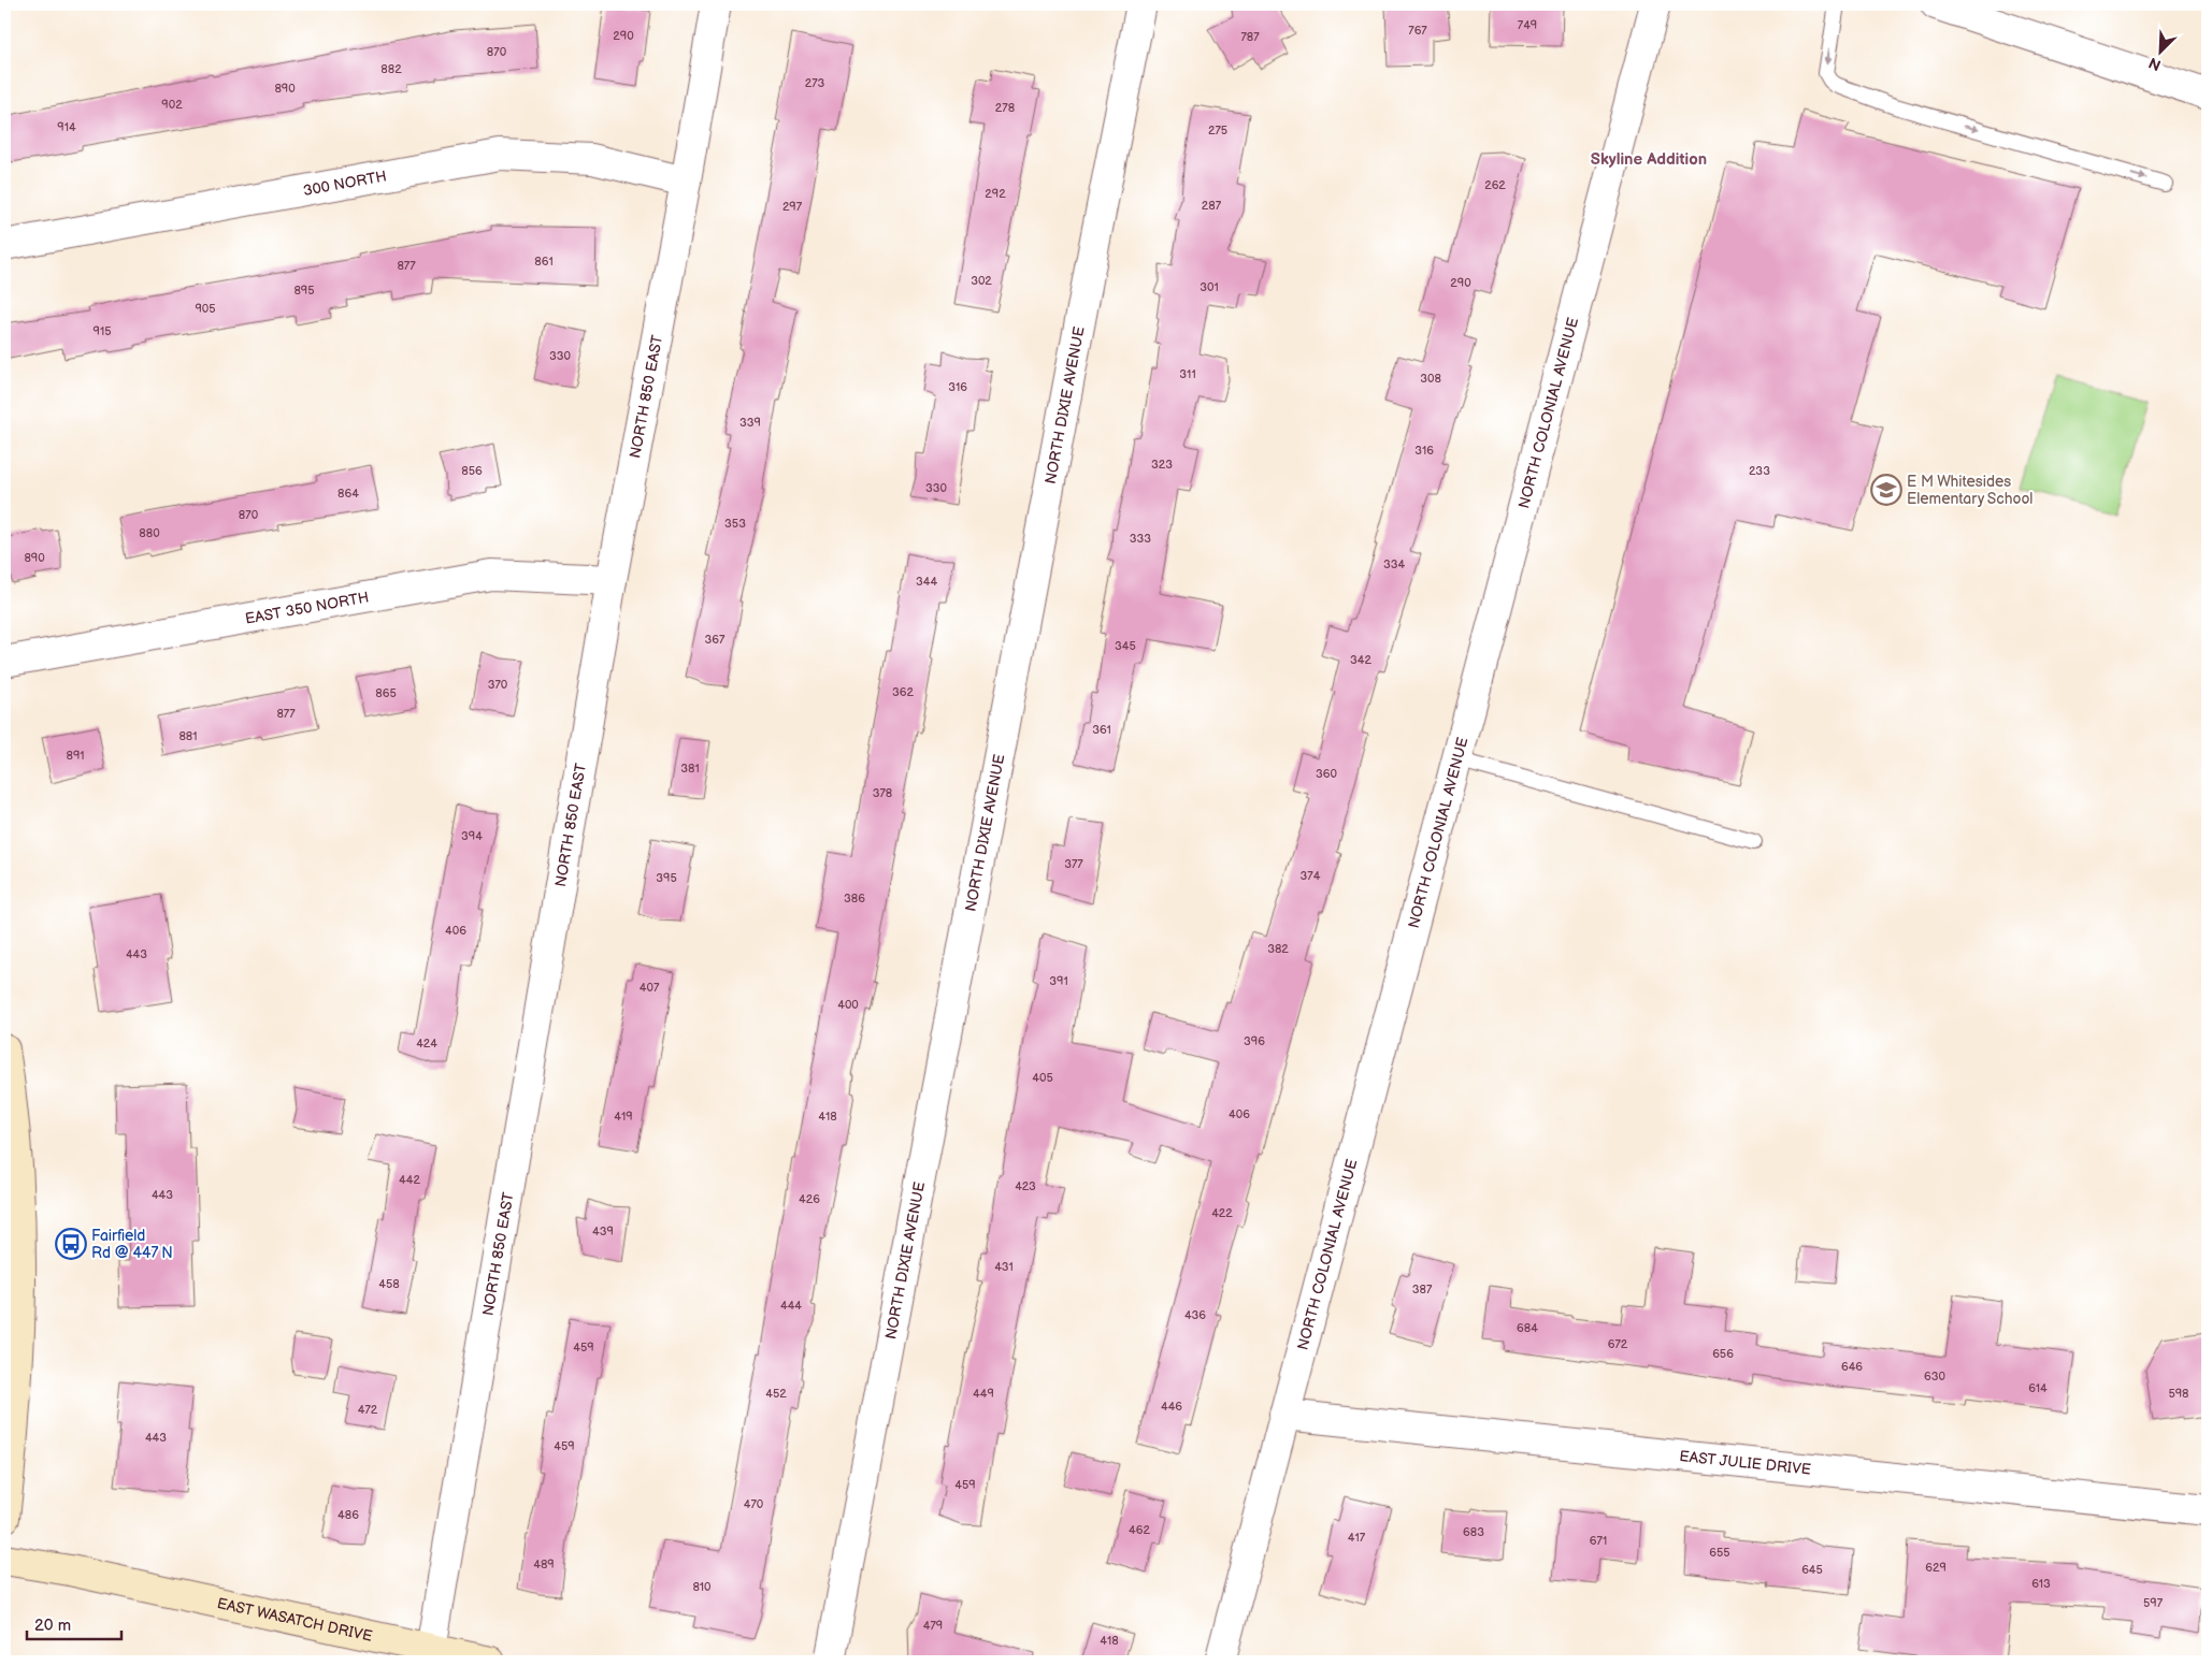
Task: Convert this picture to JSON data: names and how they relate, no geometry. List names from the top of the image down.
{
  "streets": {
    "street": [
      "300 NORTH",
      "NORTH 850 EAST",
      "NORTH DIXIE AVENUE",
      "NORTH COLONIAL AVENUE",
      "EAST 350 NORTH",
      "EAST JULIE DRIVE",
      "EAST WASATCH DRIVE"
    ]
  },
  "crossings": [
    ["300 NORTH", "NORTH 850 EAST"],
    ["NORTH 850 EAST", "EAST 350 NORTH"],
    ["NORTH 850 EAST", "EAST WASATCH DRIVE"],
    ["NORTH COLONIAL AVENUE", "EAST JULIE DRIVE"]
  ],
  "districts": ["Skyline Addition"],
  "places": {
    "school or university": ["E M Whitesides Elementary School"],
    "bus stop": ["Fairfield Rd @ 447 N"]
  },
  "house_numbers": [
    "749",
    "767",
    "290",
    "787",
    "870",
    "882",
    "273",
    "890",
    "902",
    "278",
    "914",
    "275",
    "262",
    "292",
    "287",
    "297",
    "861",
    "877",
    "302",
    "290",
    "301",
    "895",
    "905",
    "915",
    "330",
    "311",
    "308",
    "316",
    "339",
    "316",
    "323",
    "856",
    "233",
    "330",
    "864",
    "870",
    "353",
    "880",
    "333",
    "890",
    "334",
    "344",
    "367",
    "345",
    "342",
    "370",
    "362",
    "865",
    "877",
    "361",
    "881",
    "891",
    "381",
    "360",
    "378",
    "394",
    "377",
    "374",
    "395",
    "386",
    "406",
    "382",
    "443",
    "391",
    "407",
    "400",
    "396",
    "424",
    "405",
    "406",
    "419",
    "418",
    "442",
    "423",
    "443",
    "426",
    "422",
    "439",
    "431",
    "458",
    "387",
    "444",
    "436",
    "684",
    "672",
    "459",
    "656",
    "646",
    "630",
    "614",
    "452",
    "449",
    "598",
    "446",
    "472",
    "443",
    "459",
    "459",
    "470",
    "486",
    "462",
    "683",
    "417",
    "671",
    "655",
    "489",
    "629",
    "645",
    "613",
    "810",
    "597",
    "479",
    "418"
  ],
  "scale_bar": "20 m",
  "north": "bottom left"
}
